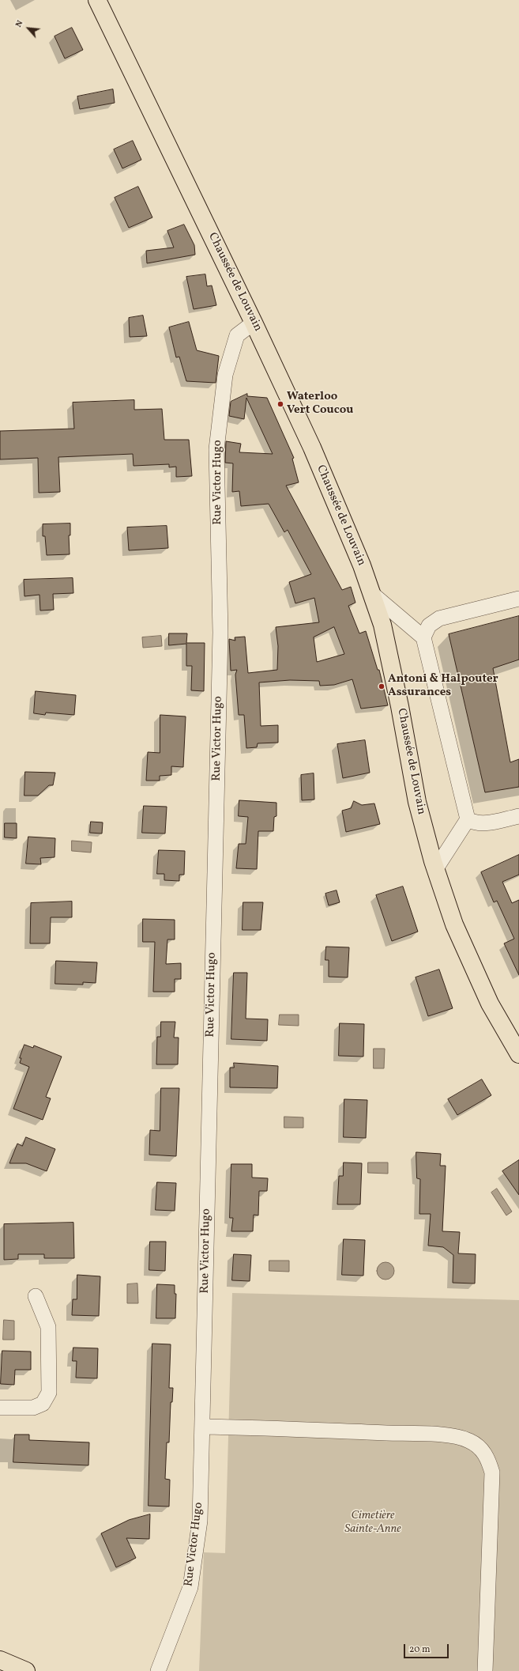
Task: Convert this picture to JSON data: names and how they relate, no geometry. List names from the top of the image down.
{
  "streets": {
    "main road": ["Chaussée de Louvain"],
    "street": ["Rue Victor Hugo"]
  },
  "crossings": [
    ["Chaussée de Louvain", "Rue Victor Hugo"]
  ],
  "parks": ["Cimetière Sainte-Anne"],
  "places": ["Waterloo Vert Coucou", "Antoni & Halpouter Assurances"],
  "scale_bar": "20 m",
  "north": "top left"
}
